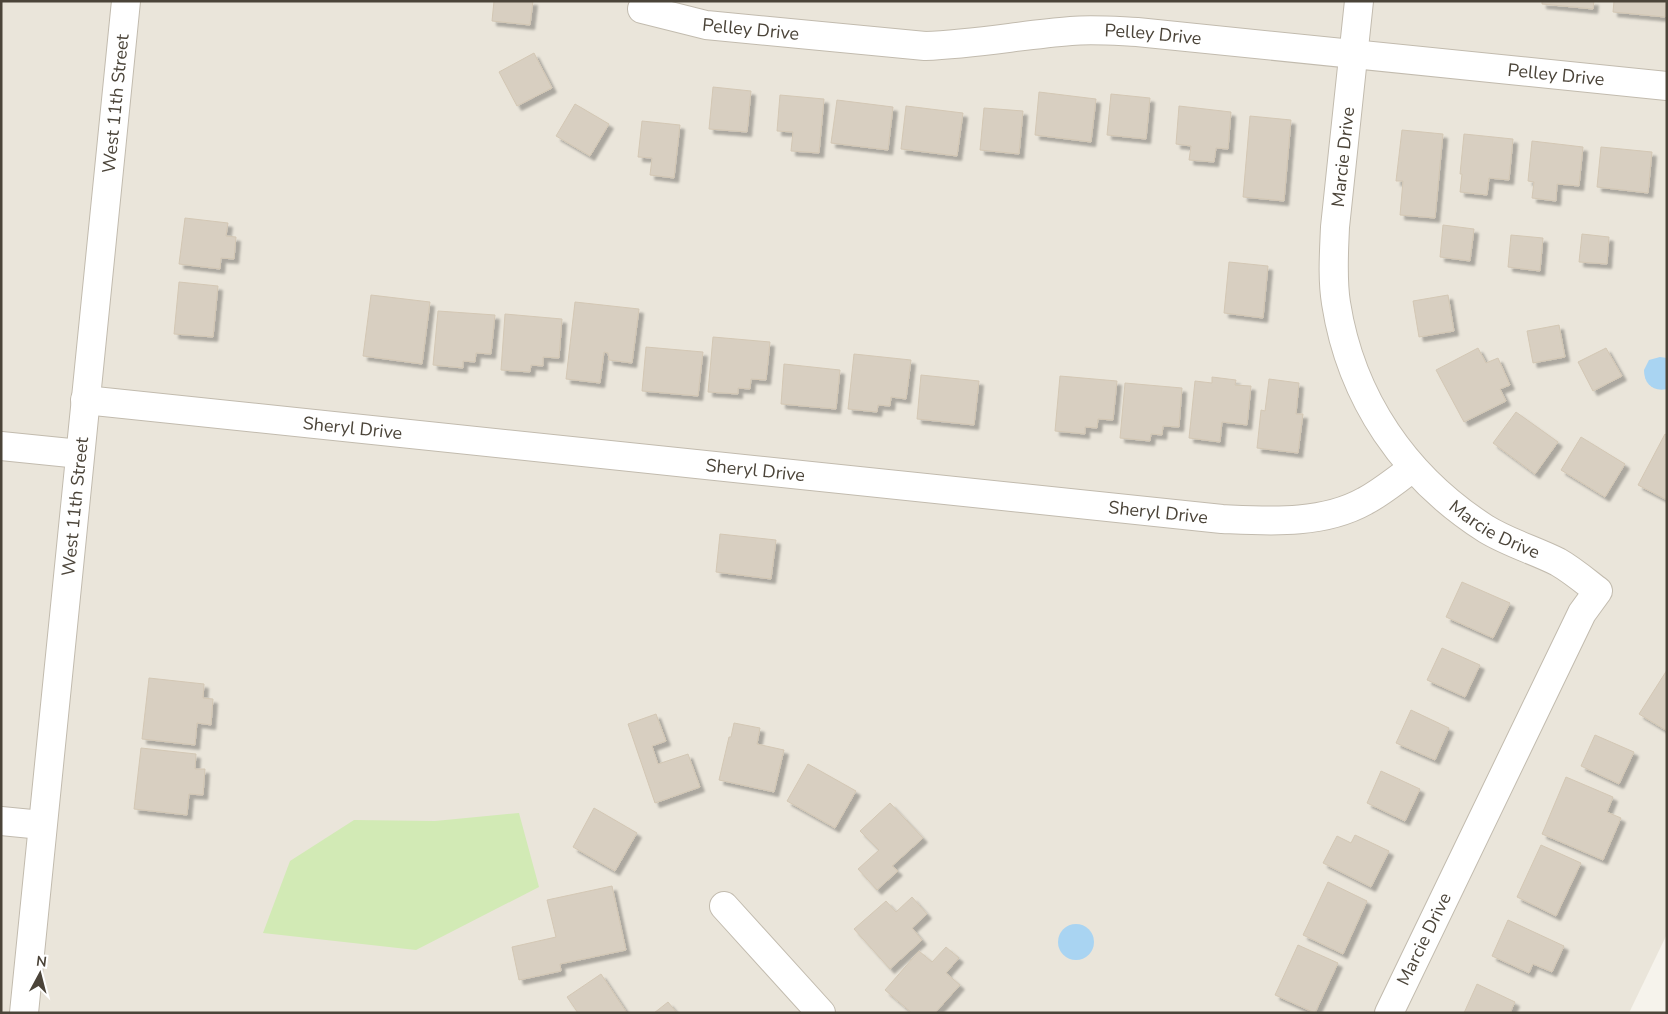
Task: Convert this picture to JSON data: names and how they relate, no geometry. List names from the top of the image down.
{
  "streets": {
    "street": [
      "Pelley Drive",
      "West 11th Street",
      "Marcie Drive",
      "Sheryl Drive"
    ]
  },
  "crossings": [
    ["Pelley Drive", "Marcie Drive"],
    ["West 11th Street", "Sheryl Drive"],
    ["Marcie Drive", "Sheryl Drive"]
  ],
  "north": "top"
}
